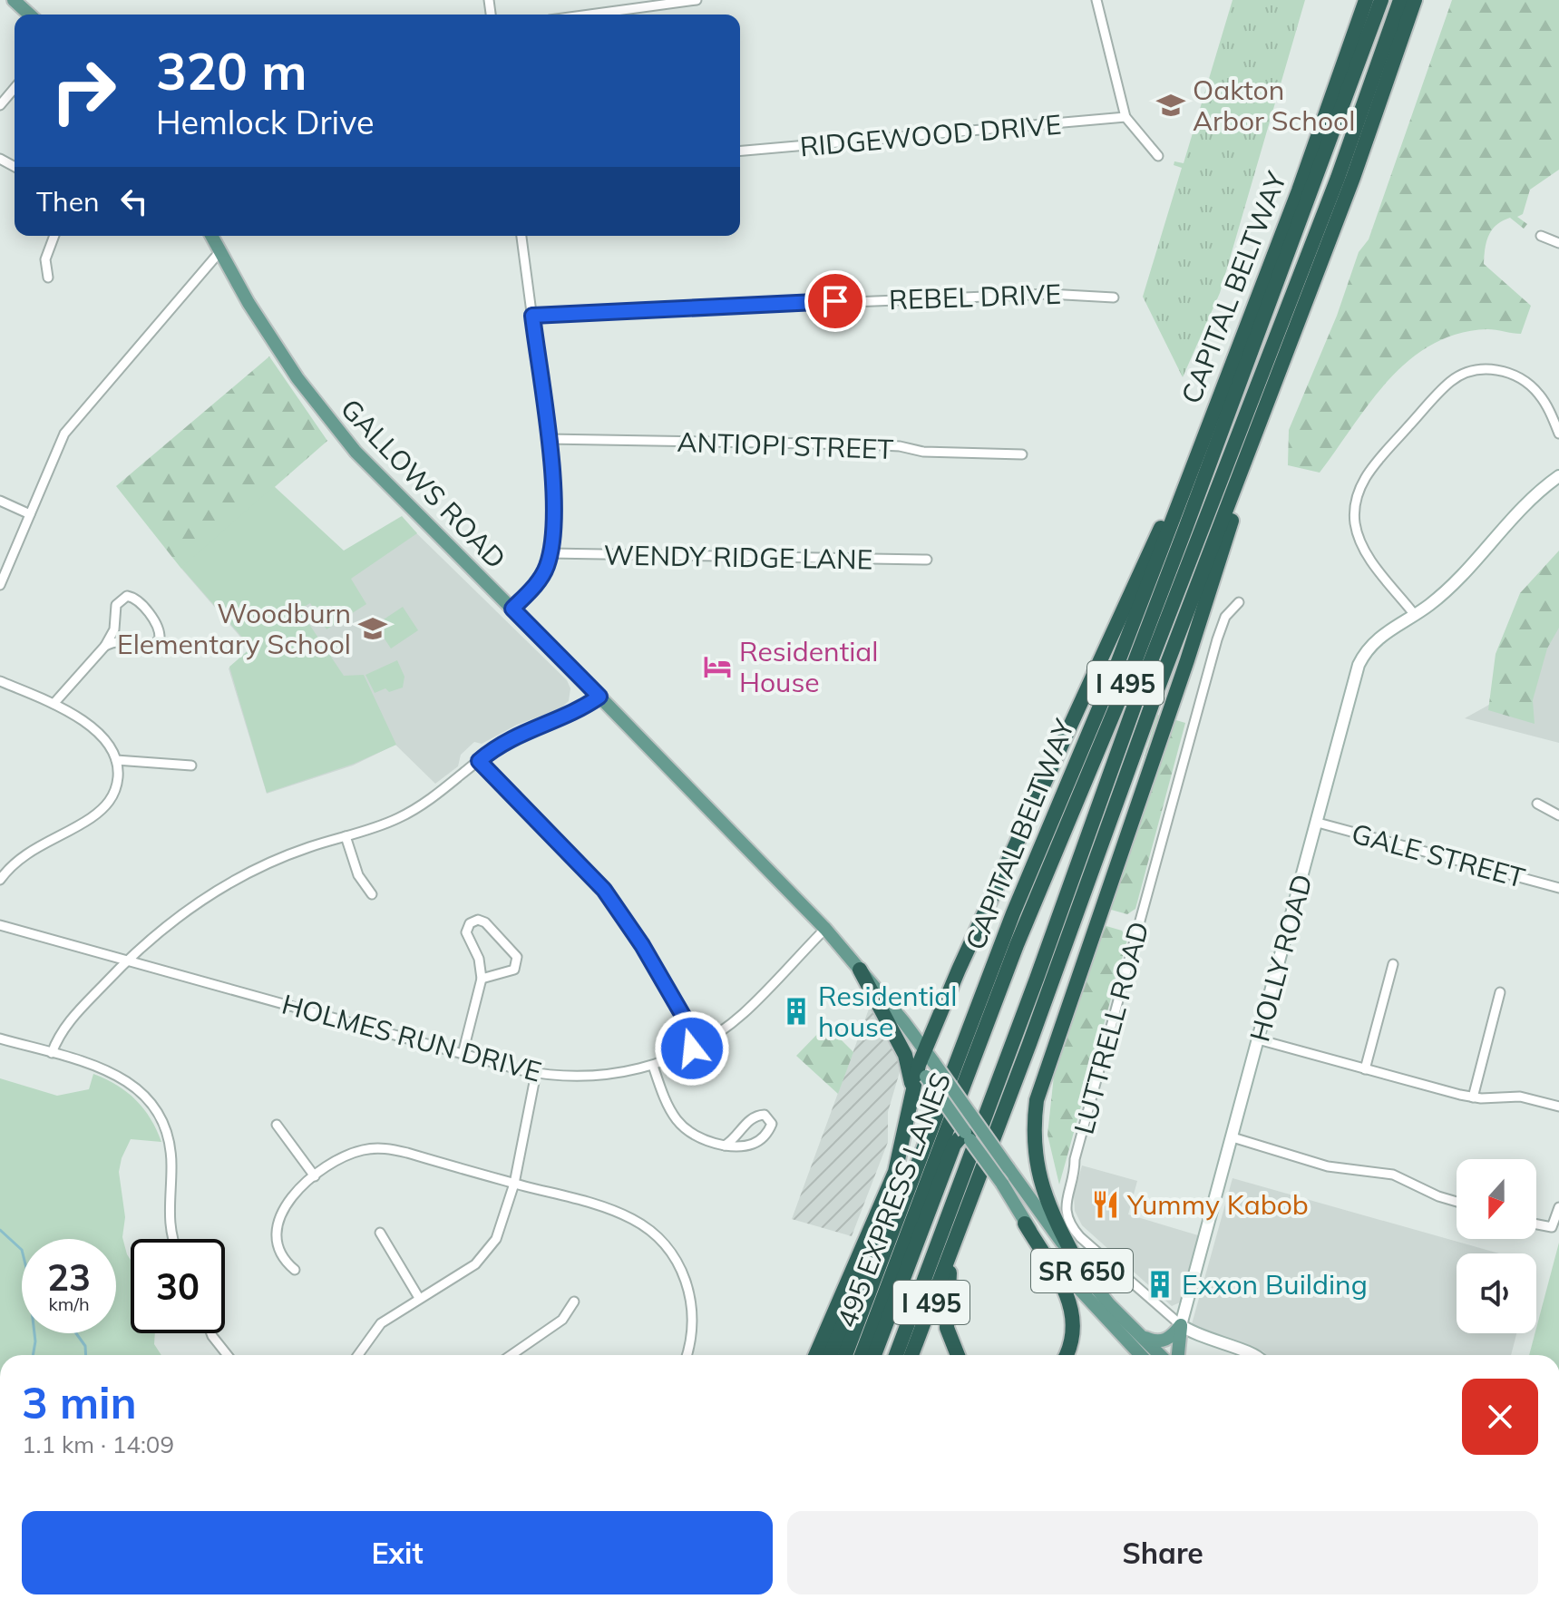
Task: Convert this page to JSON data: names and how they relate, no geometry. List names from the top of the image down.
{
  "streets": {
    "highway": ["CAPITAL BELTWAY", "I 495", "495 EXPRESS LANES"],
    "main road": ["GALLOWS ROAD", "SR 650"],
    "street": [
      "RIDGEWOOD DRIVE",
      "REBEL DRIVE",
      "ANTIOPI STREET",
      "WENDY RIDGE LANE",
      "GALE STREET",
      "HOLLY ROAD",
      "LUTTRELL ROAD",
      "HOLMES RUN DRIVE"
    ]
  },
  "crossings": [
    ["GALLOWS ROAD", "HOLMES RUN DRIVE"],
    ["GALE STREET", "HOLLY ROAD"],
    ["HOLLY ROAD", "LUTTRELL ROAD"]
  ],
  "places": {
    "school or university": ["Oakton Arbor School", "Woodburn Elementary School"],
    "hotel": ["Residential House"],
    "building": ["Residential house", "Exxon Building"],
    "restaurant": ["Yummy Kabob"]
  },
  "north": "bottom",
  "page": {
    "turn": ["320 m", "Hemlock Drive"],
    "then": "Then",
    "speed": "23 km/h",
    "limit": "30",
    "heading": ["3 min", "1.1 km · 14:09"],
    "buttons": ["Exit", "Share"]
  }
}
